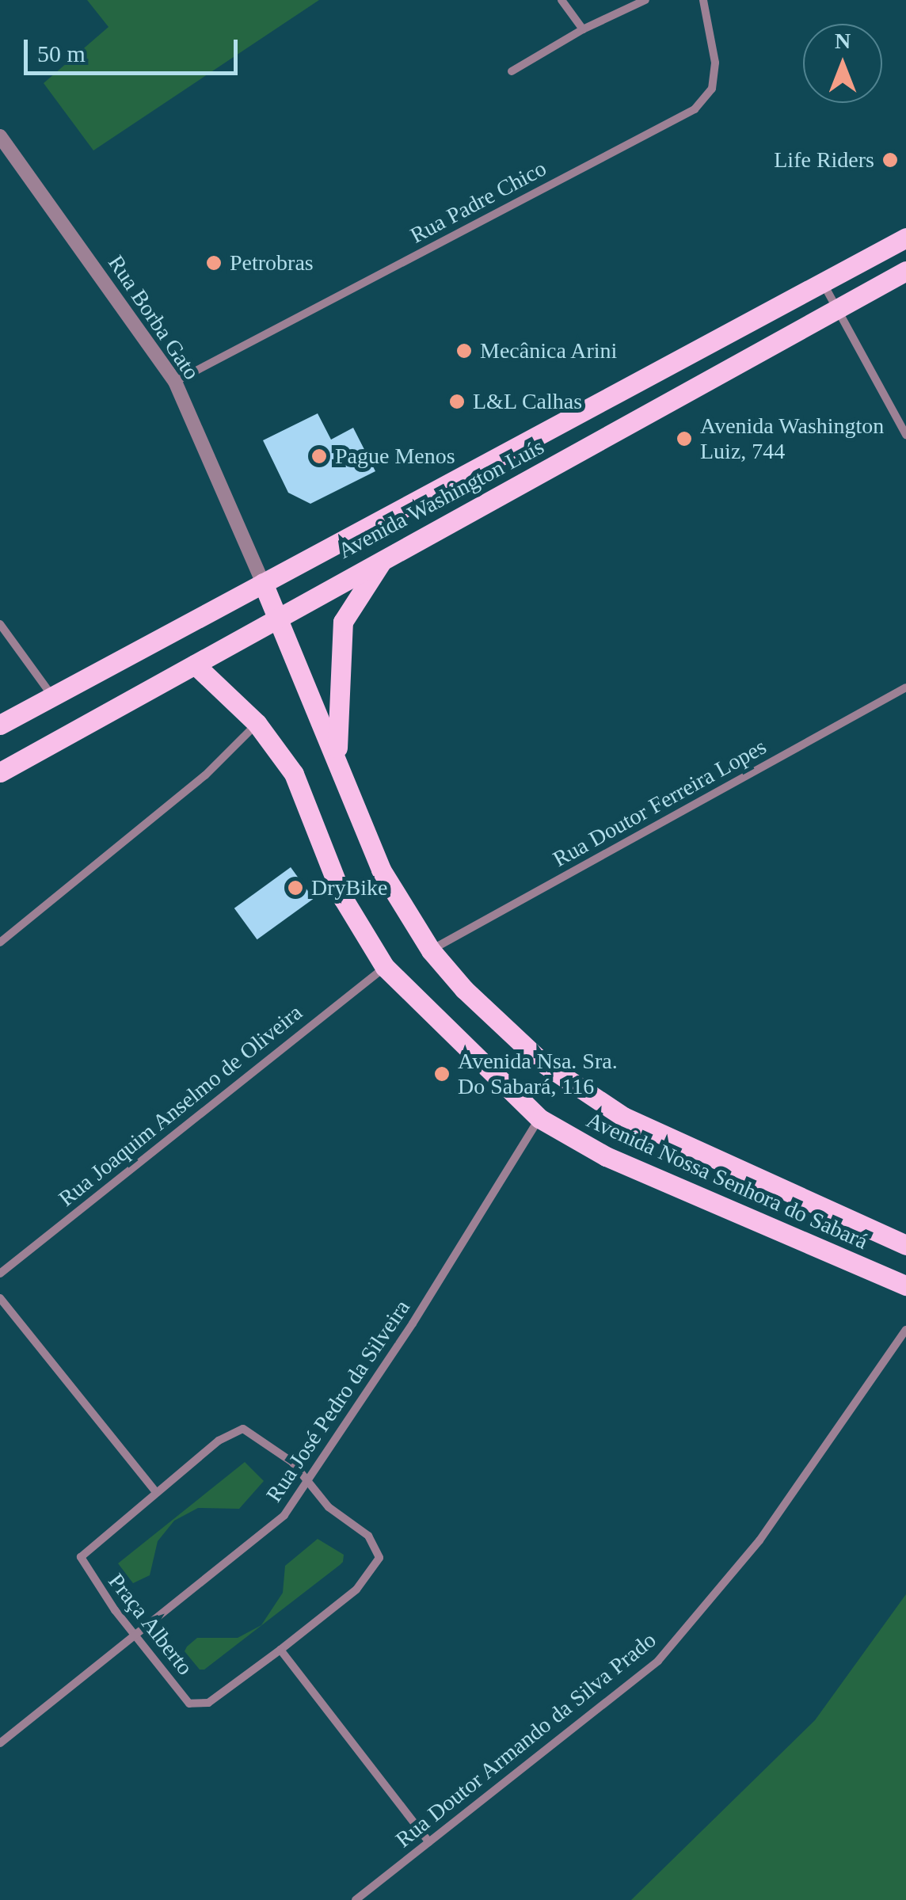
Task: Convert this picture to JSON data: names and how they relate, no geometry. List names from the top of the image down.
{
  "streets": {
    "main road": ["Avenida Washington Luís", "Avenida Nossa Senhora do Sabará"],
    "street": [
      "Rua Padre Chico",
      "Rua Borba Gato",
      "Rua Doutor Ferreira Lopes",
      "Rua Joaquim Anselmo de Oliveira",
      "Rua José Pedro da Silveira",
      "Praça Alberto",
      "Rua Doutor Armando da Silva Prado"
    ]
  },
  "crossings": [
    ["Rua Padre Chico", "Rua Borba Gato"],
    ["Rua Borba Gato", "Avenida Washington Luís"],
    ["Rua Borba Gato", "Avenida Nossa Senhora do Sabará"],
    ["Avenida Washington Luís", "Avenida Nossa Senhora do Sabará"],
    ["Rua Doutor Ferreira Lopes", "Avenida Nossa Senhora do Sabará"],
    ["Rua Joaquim Anselmo de Oliveira", "Avenida Nossa Senhora do Sabará"],
    ["Avenida Nossa Senhora do Sabará", "Rua José Pedro da Silveira"],
    ["Rua José Pedro da Silveira", "Praça Alberto"]
  ],
  "places": [
    "Life Riders",
    "Petrobras",
    "Mecânica Arini",
    "L&L Calhas",
    "Avenida Washington Luiz, 744",
    "Pague Menos",
    "DryBike",
    "Avenida Nsa. Sra. Do Sabará, 116"
  ],
  "scale_bar": "50 m",
  "north": "top"
}
